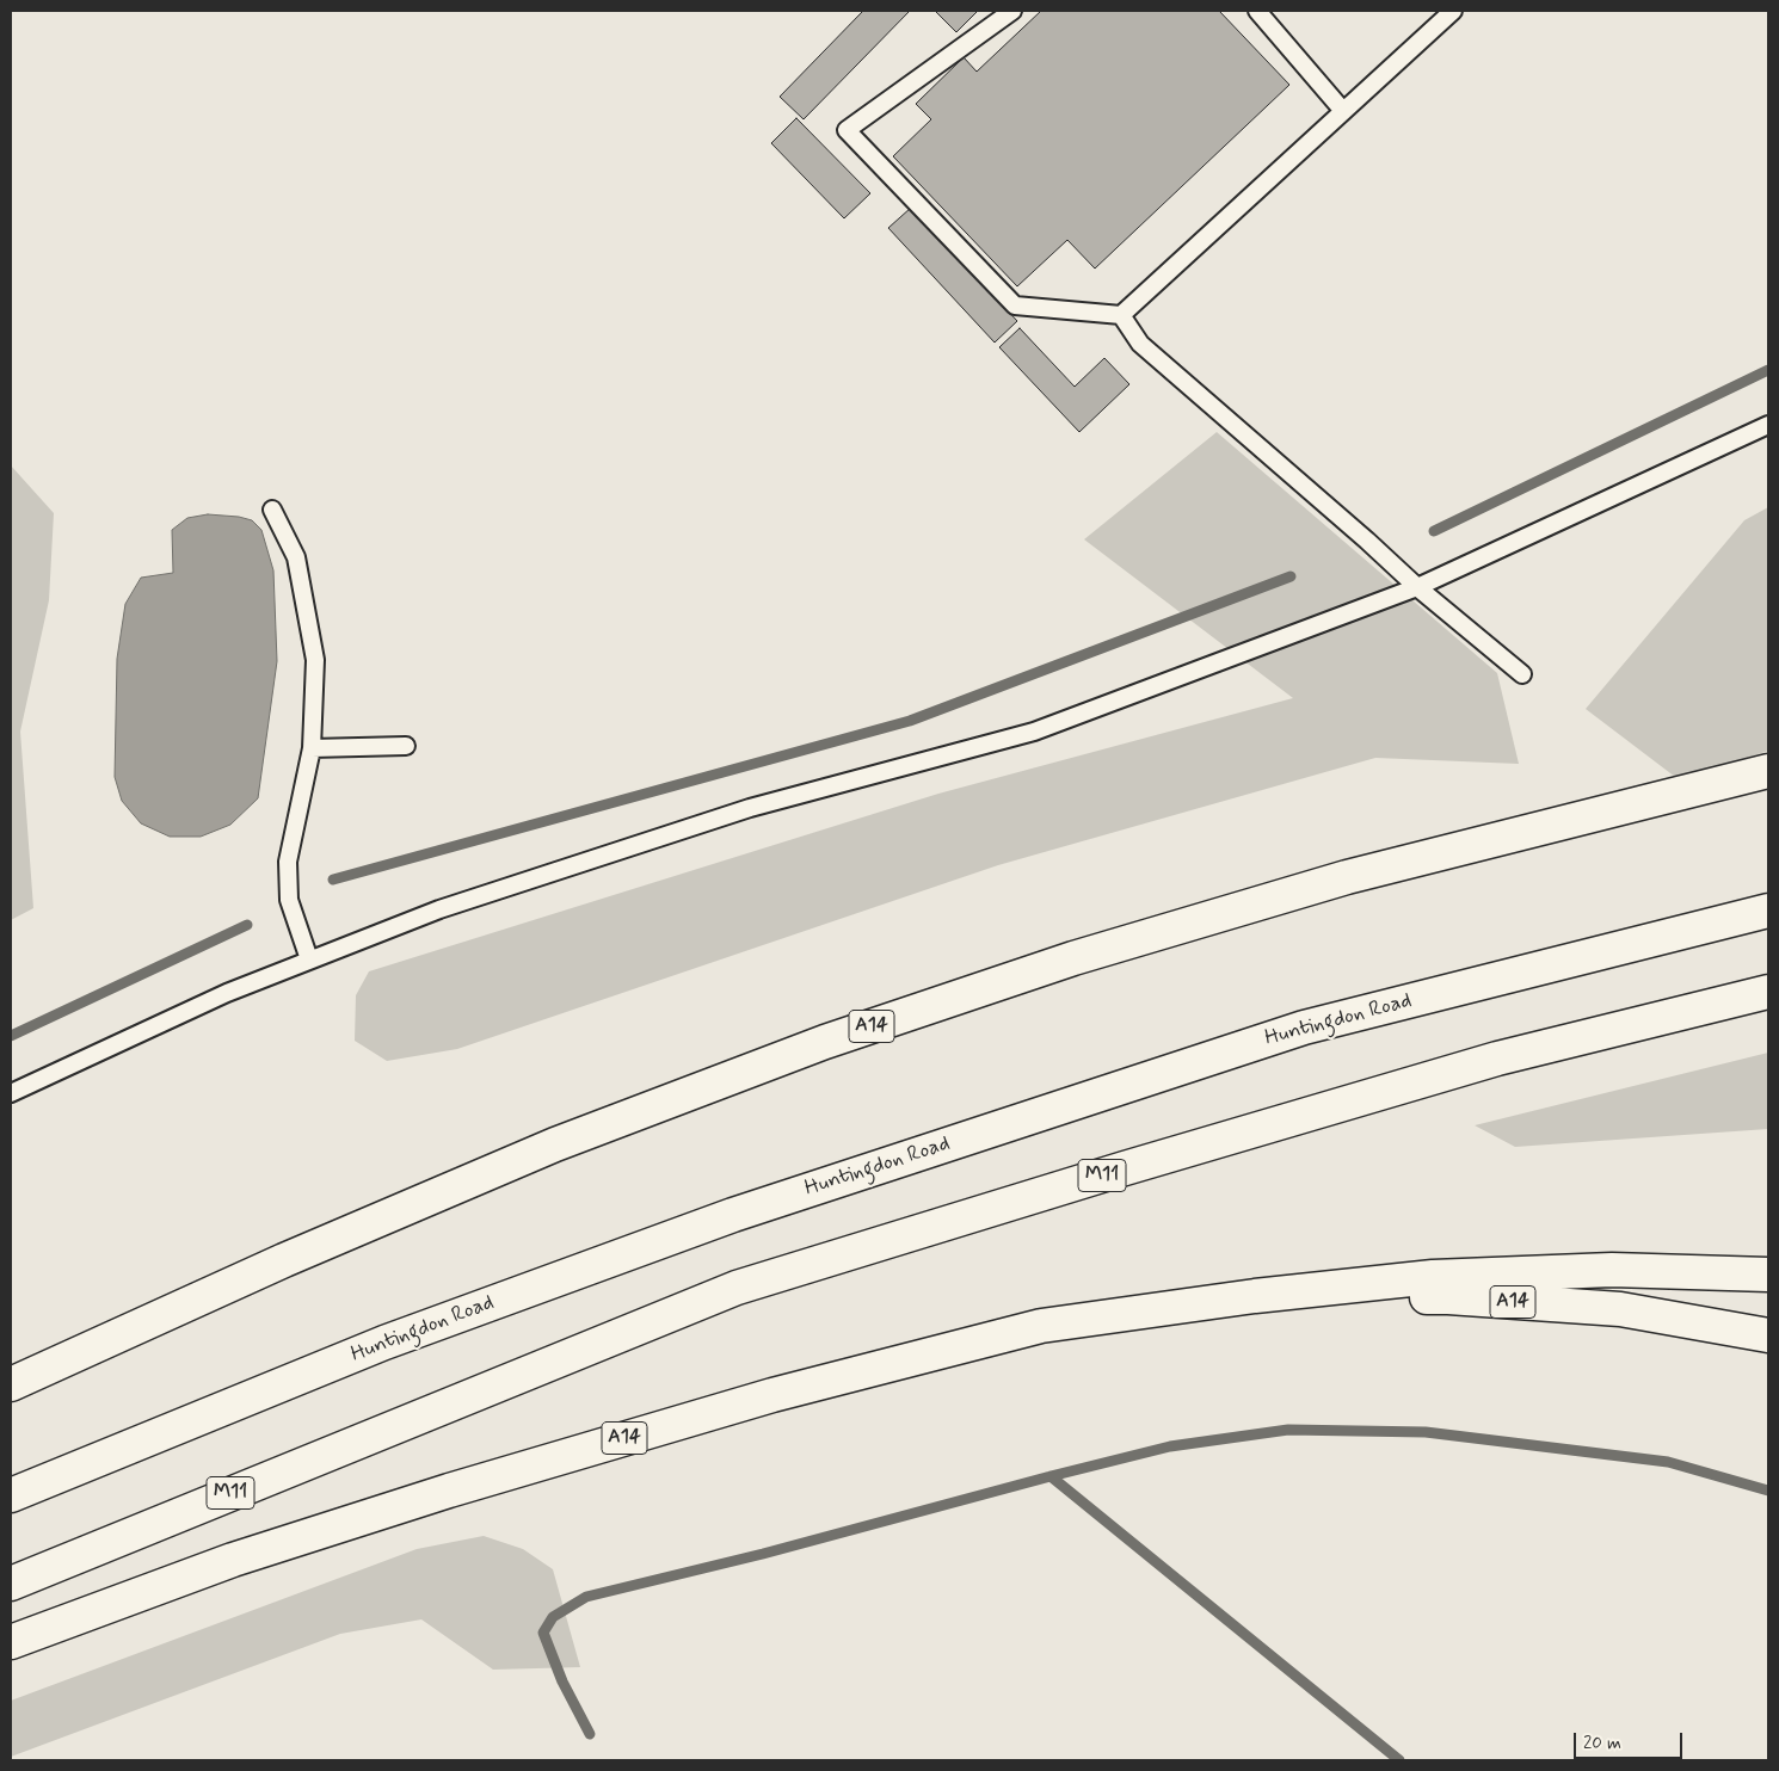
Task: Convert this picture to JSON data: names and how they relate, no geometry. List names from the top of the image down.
{
  "streets": {
    "highway": ["Huntingdon Road", "A14", "M11"]
  },
  "scale_bar": "20 m"
}
